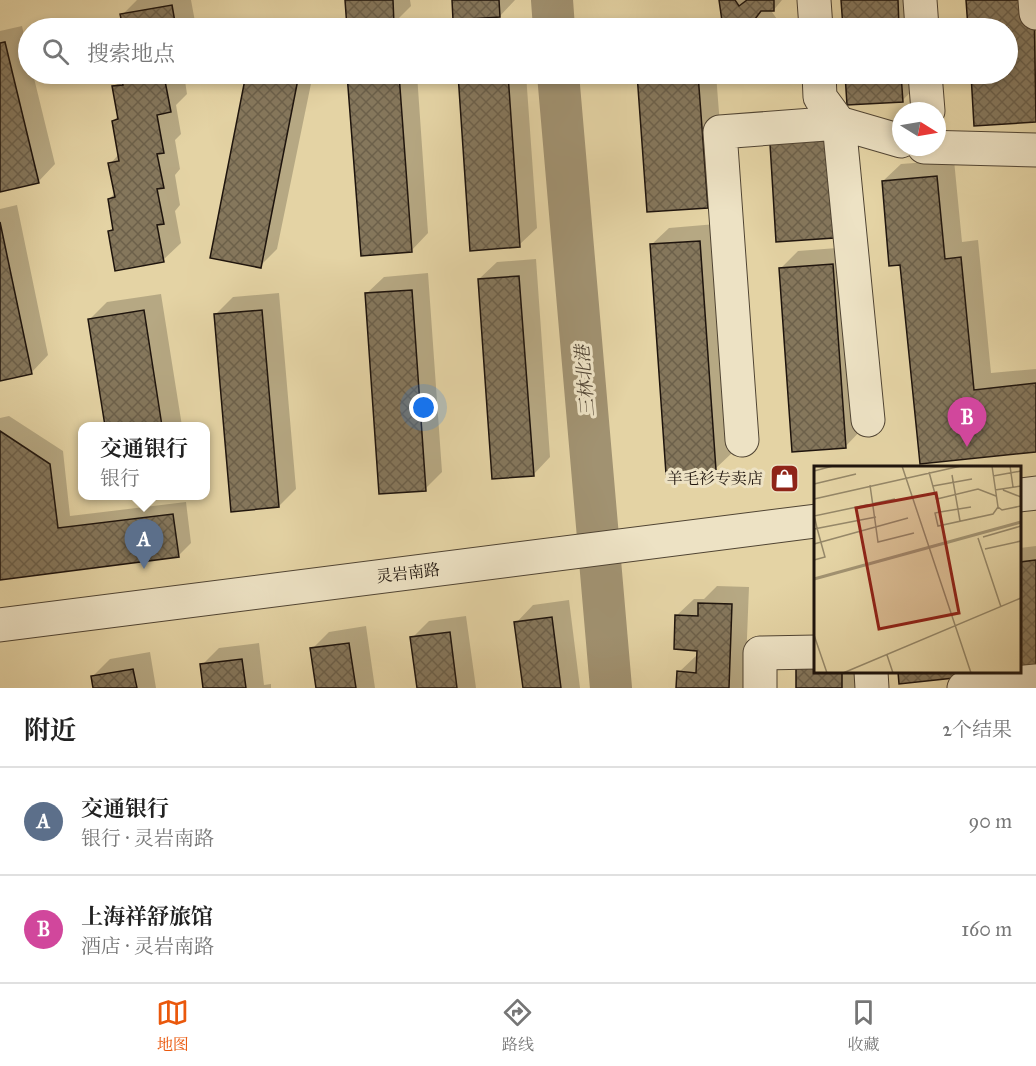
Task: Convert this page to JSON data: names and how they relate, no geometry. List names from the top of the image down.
{
  "streets": {
    "street": ["灵岩南路"]
  },
  "water": ["三林北港"],
  "places": {
    "shop": ["羊毛衫专卖店"]
  },
  "north": "right",
  "page": {
    "search": "搜索地点",
    "pins": ["B", "A"],
    "popup": ["交通银行", "银行"],
    "heading": ["附近", "2个结果"],
    "list": [
      {
        "mark": "A",
        "name": "交通银行",
        "note": "银行 · 灵岩南路",
        "value": "90 m"
      },
      {
        "mark": "B",
        "name": "上海祥舒旅馆",
        "note": "酒店 · 灵岩南路",
        "value": "160 m"
      }
    ],
    "nav": ["地图", "路线", "收藏"]
  }
}
